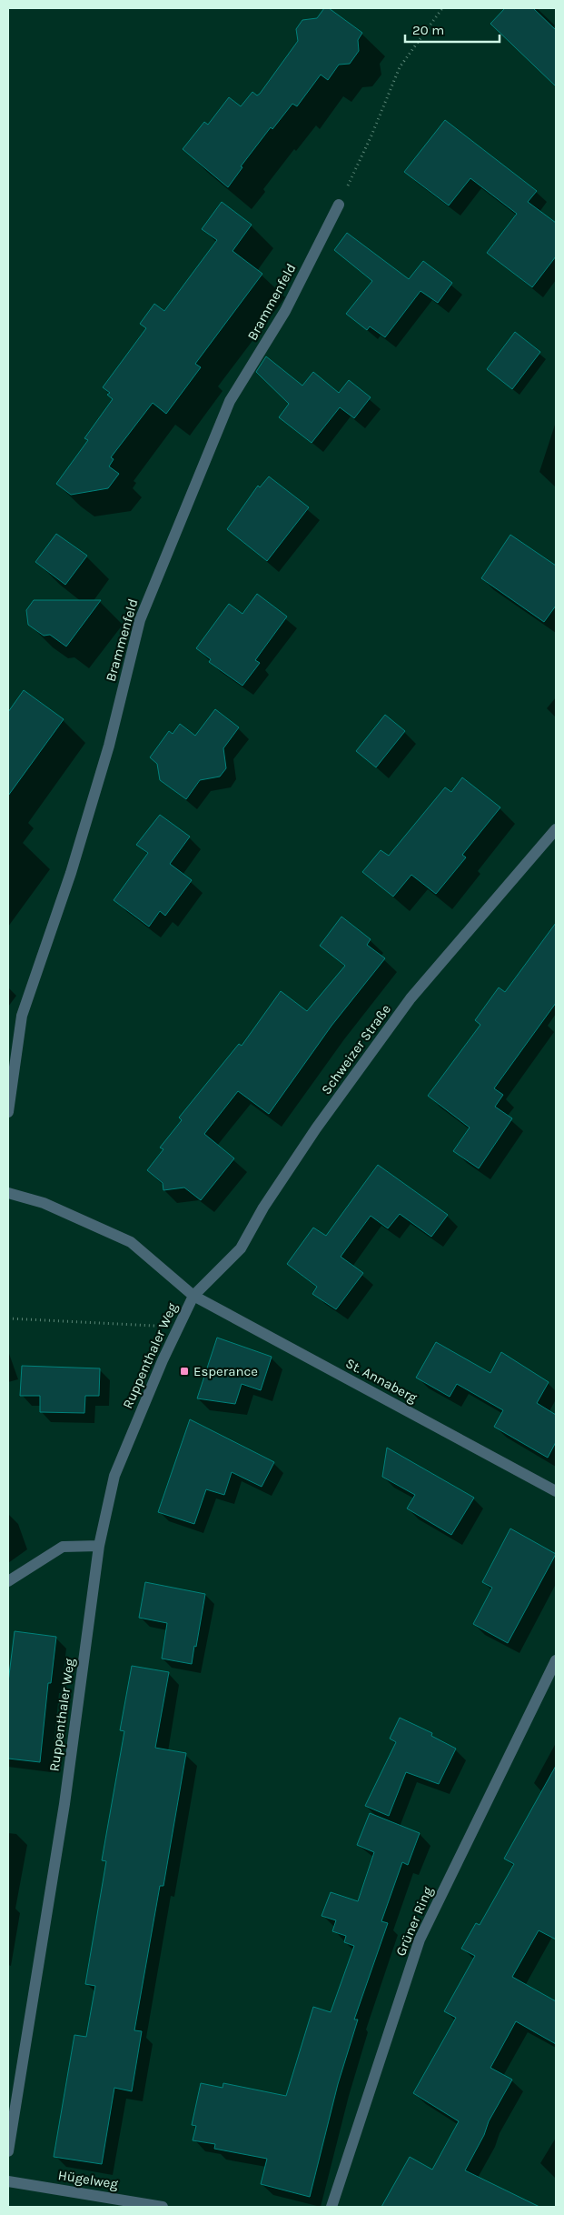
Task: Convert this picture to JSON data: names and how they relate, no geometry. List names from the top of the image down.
{
  "streets": {
    "street": [
      "Brammenfeld",
      "Schweizer Straße",
      "Ruppenthaler Weg",
      "St. Annaberg",
      "Grüner Ring",
      "Hügelweg"
    ]
  },
  "crossings": [
    ["Schweizer Straße", "Ruppenthaler Weg"],
    ["Schweizer Straße", "St. Annaberg"],
    ["Ruppenthaler Weg", "St. Annaberg"]
  ],
  "places": {
    "transit": ["Esperance"]
  },
  "scale_bar": "20 m"
}
